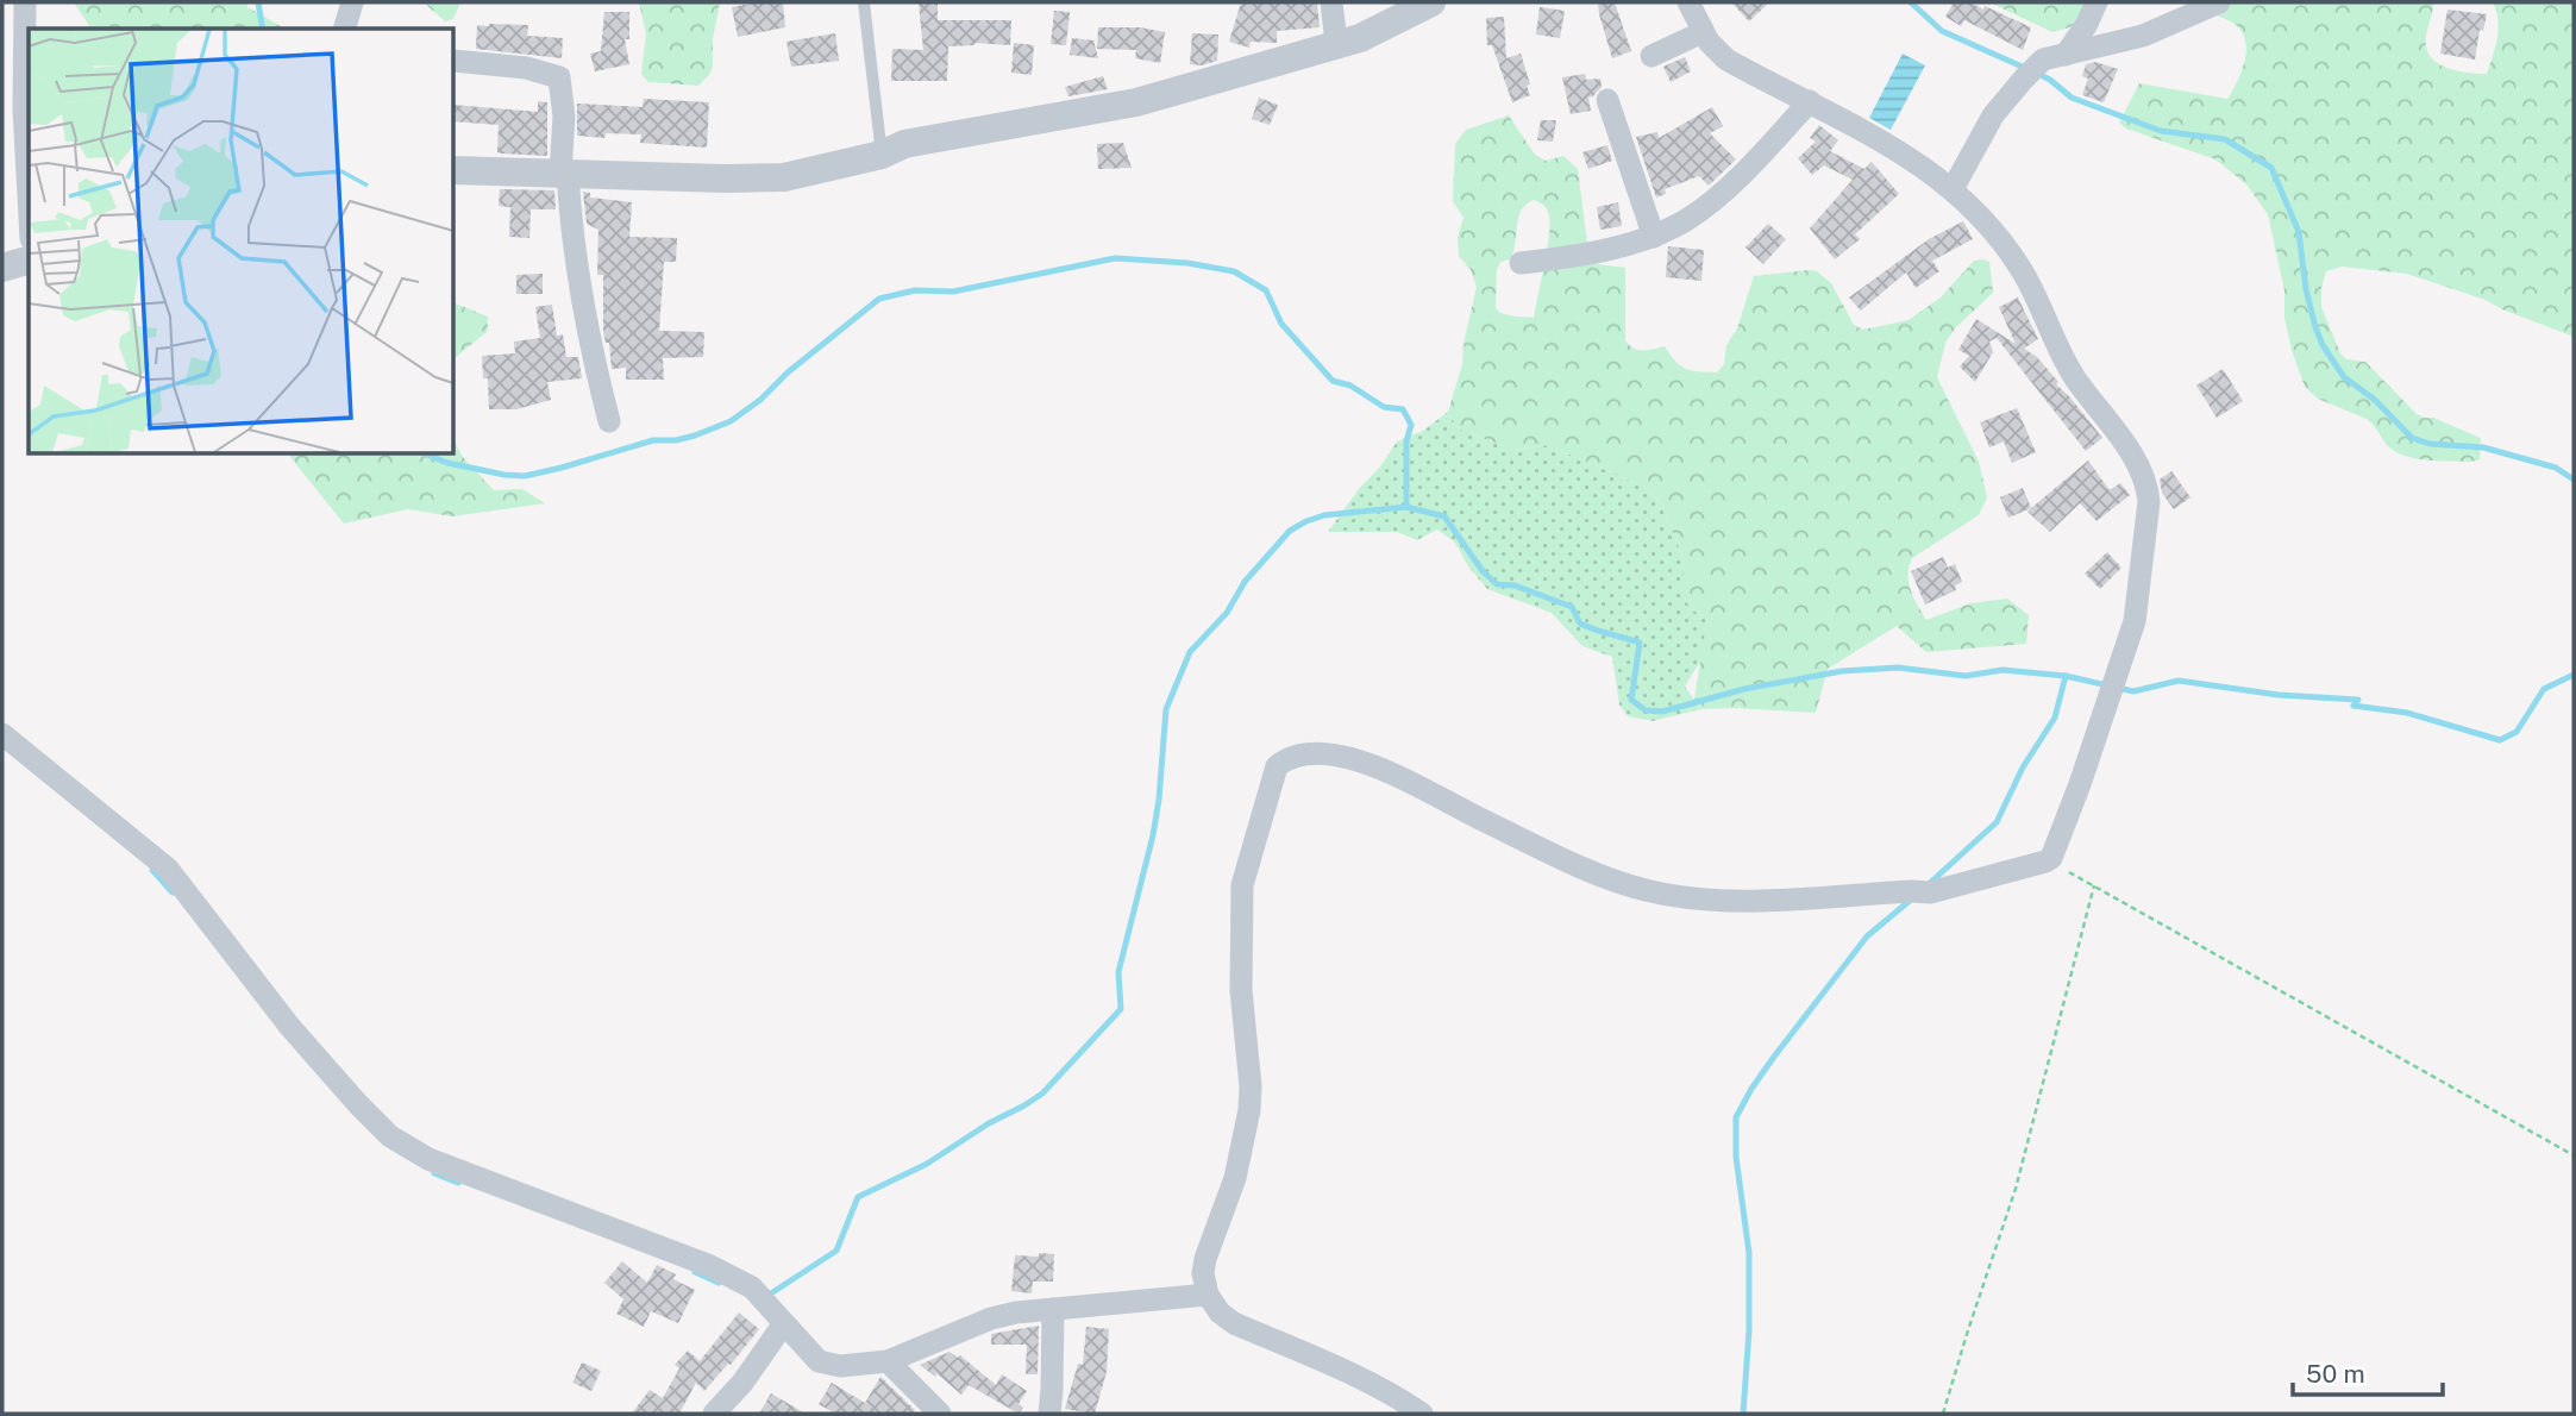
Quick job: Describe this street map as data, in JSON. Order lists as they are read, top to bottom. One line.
{"scale_bar":"50 m"}
